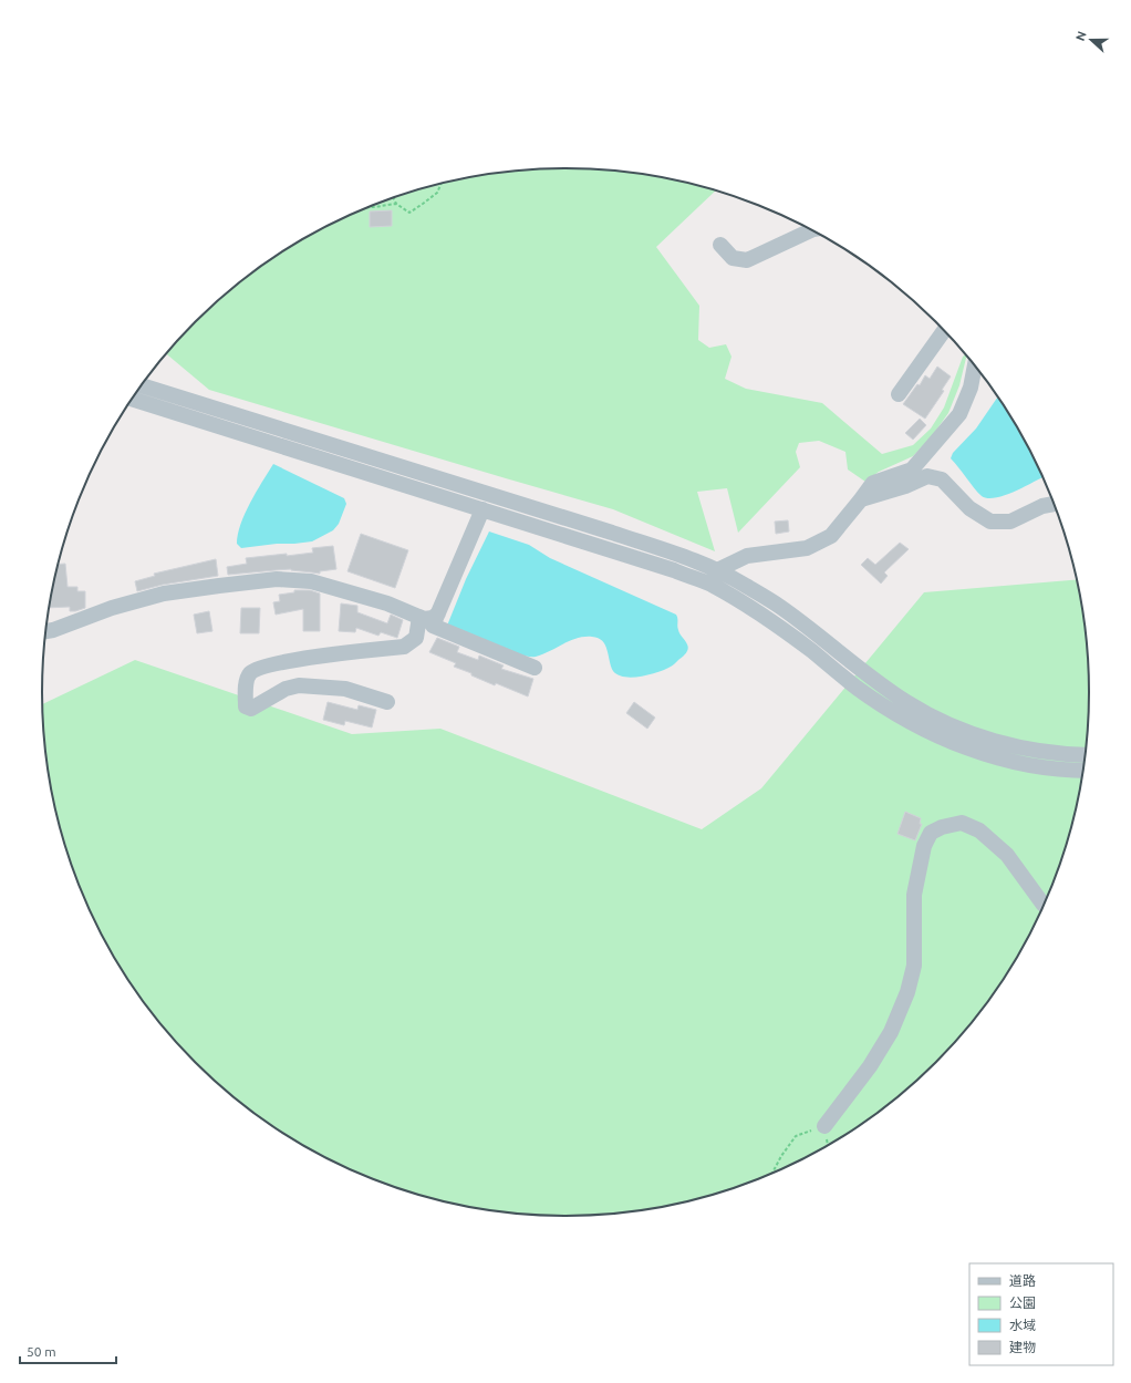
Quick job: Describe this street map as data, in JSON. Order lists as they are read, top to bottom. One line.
{"legend":["道路","公園","水域","建物"],"scale_bar":"50 m","north":"left"}
